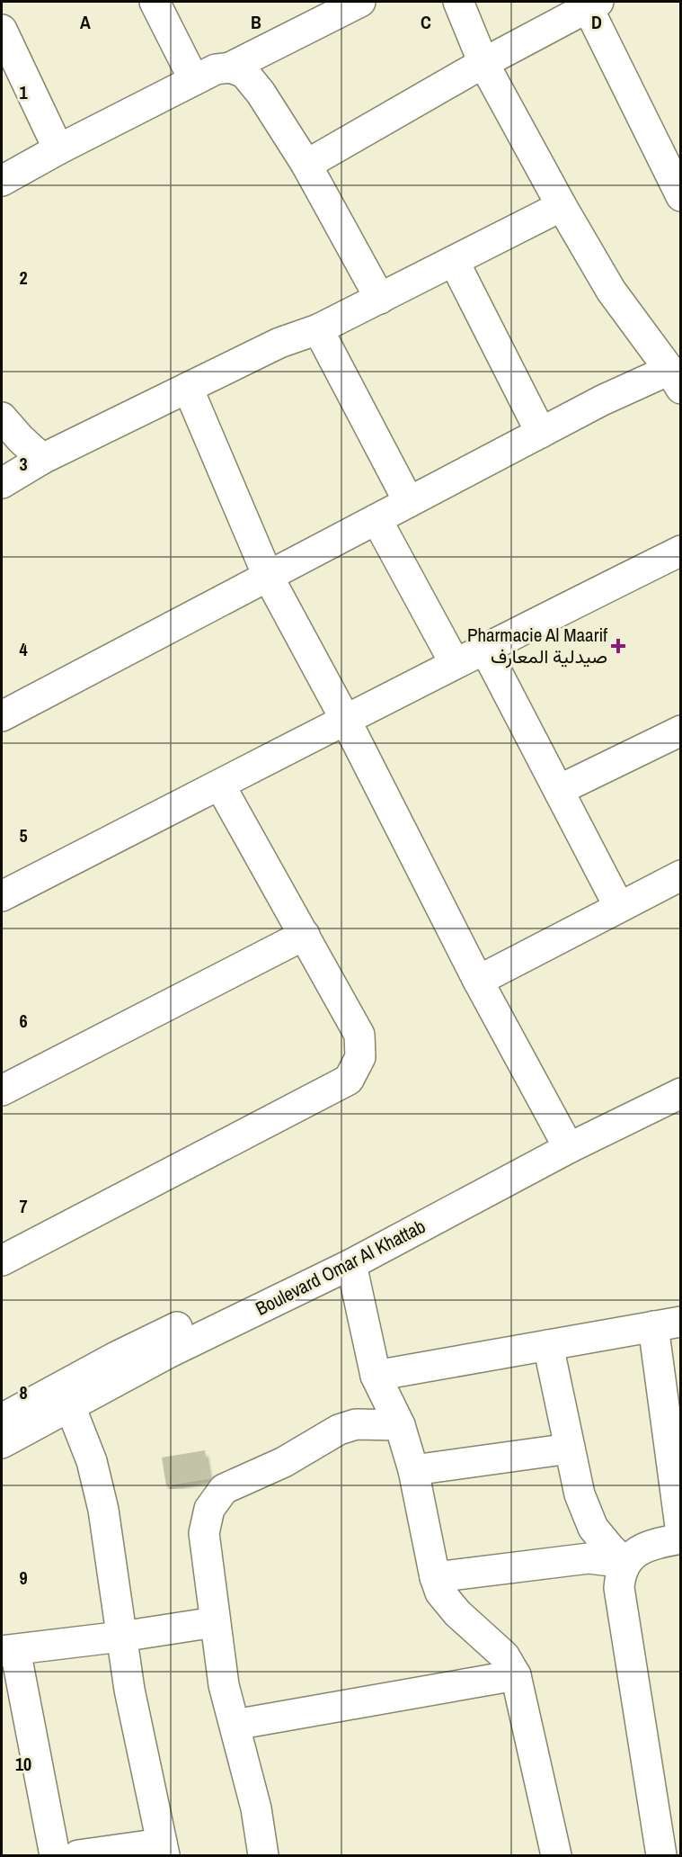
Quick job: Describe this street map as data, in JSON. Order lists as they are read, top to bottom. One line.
{"streets":{"street":["Boulevard Omar Al Khattab"]},"places":{"health":["Pharmacie Al Maarif صيدلية المعارف"]},"grid":{"columns":["A","B","C","D"],"rows":["1","2","3","4","5","6","7","8","9","10"]}}
